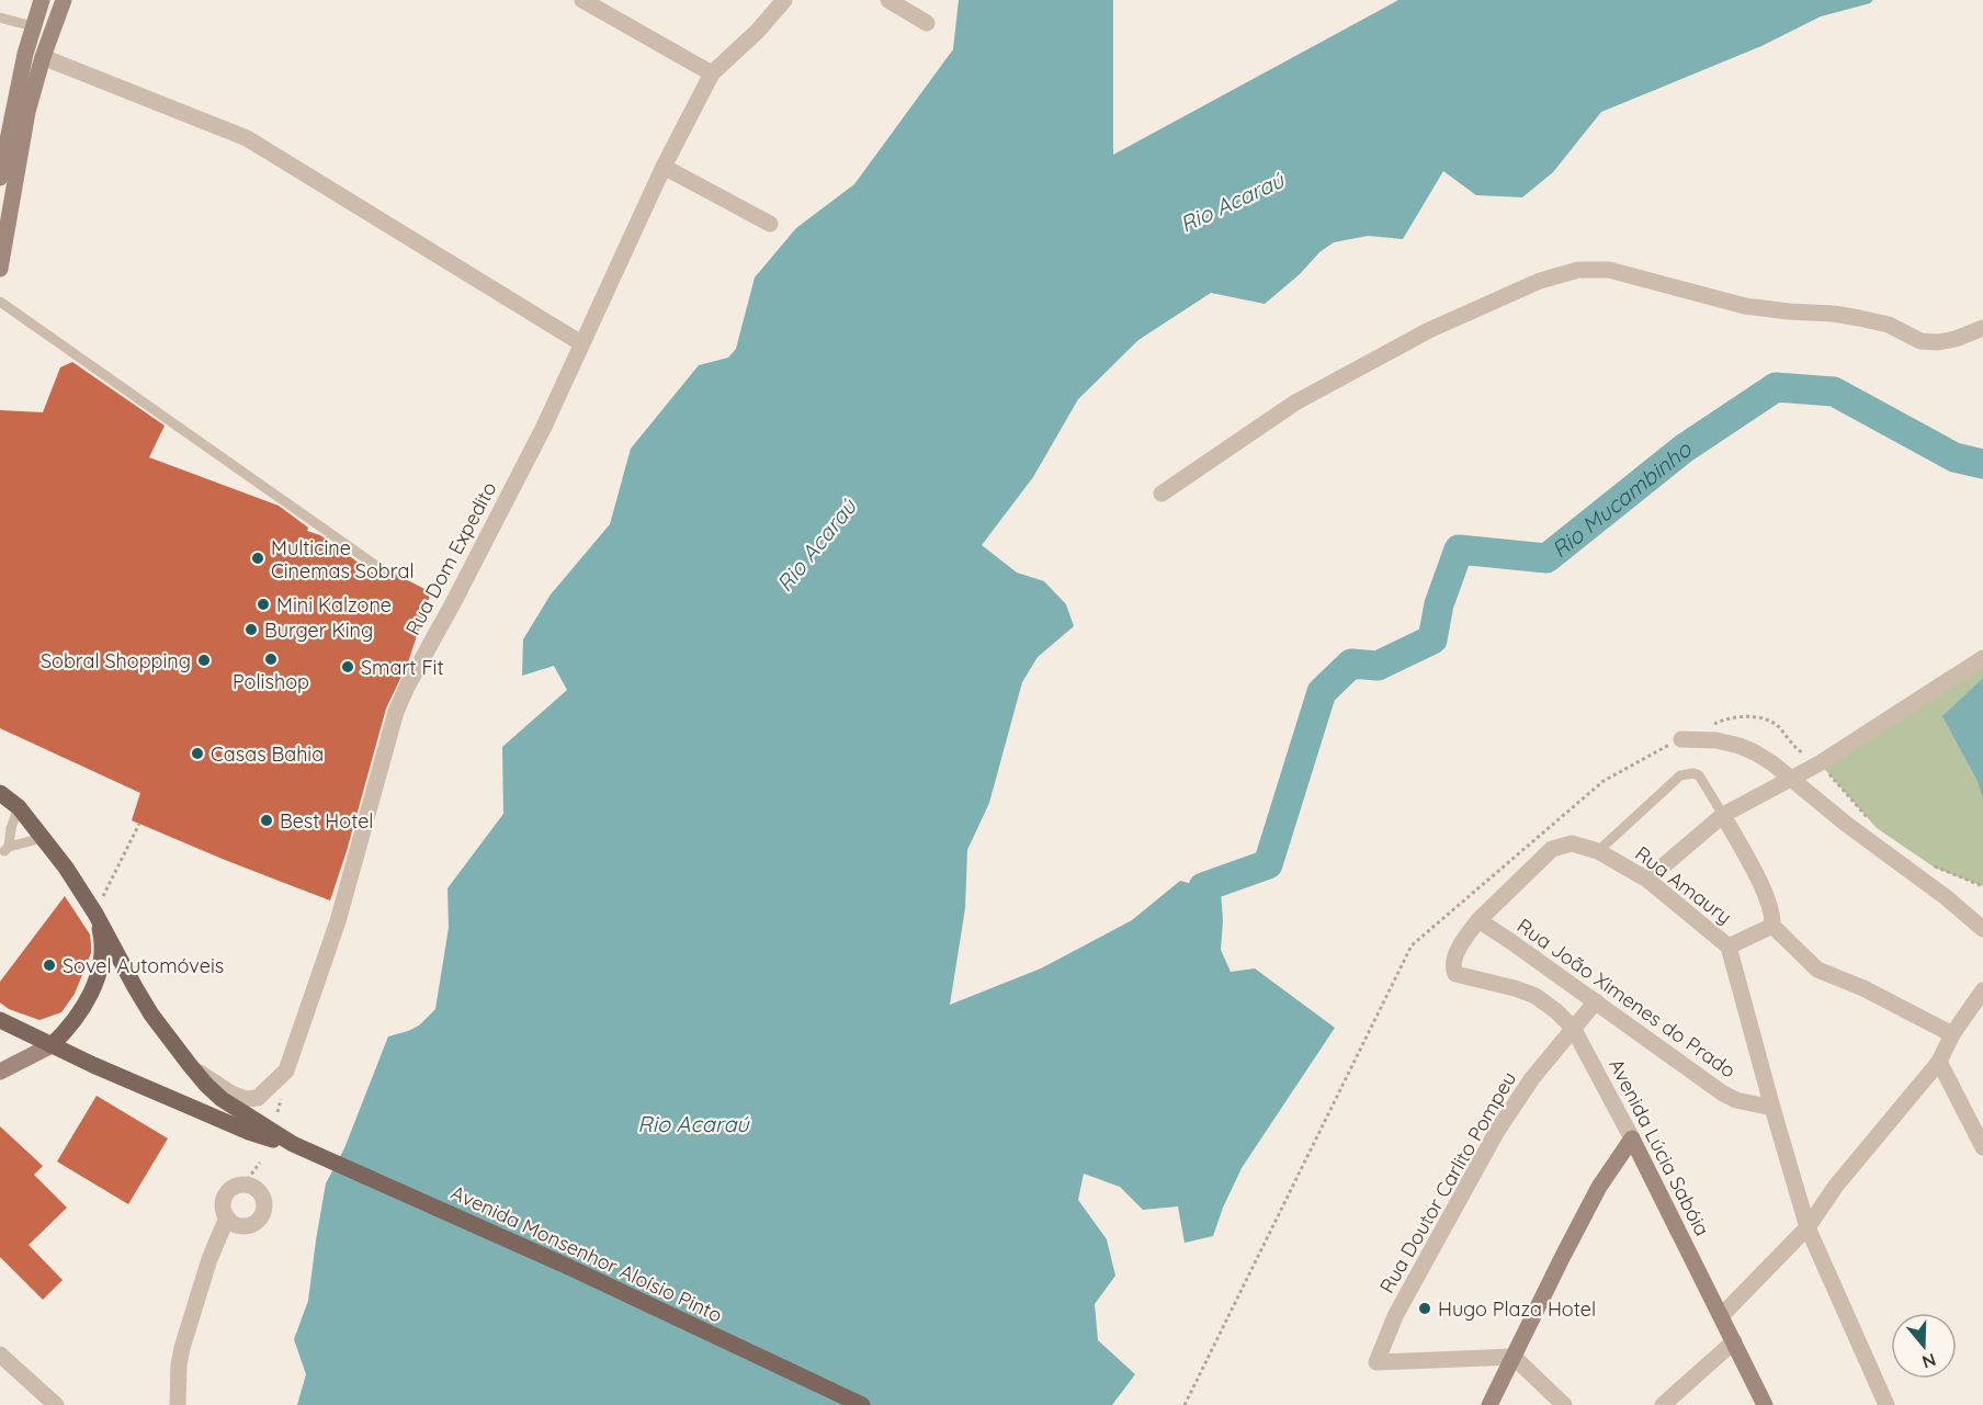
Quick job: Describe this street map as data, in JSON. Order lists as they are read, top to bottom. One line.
{"streets":{"main road":["Avenida Monsenhor Aloísio Pinto"],"street":["Rua Dom Expedito","Rua Amaury","Rua João Ximenes do Prado","Avenida Lúcia Sabóia","Rua Doutor Carlito Pompeu"]},"crossings":[["Rua Dom Expedito","Avenida Monsenhor Aloísio Pinto"],["Rua Amaury","Rua João Ximenes do Prado"],["Rua Amaury","Avenida Lúcia Sabóia"],["Rua João Ximenes do Prado","Avenida Lúcia Sabóia"],["Rua João Ximenes do Prado","Rua Doutor Carlito Pompeu"],["Avenida Lúcia Sabóia","Rua Doutor Carlito Pompeu"]],"water":["Rio Acaraú","Rio Mucambinho"],"places":["Multicine Cinemas Sobral","Mini Kalzone","Burger King","Polishop","Sobral Shopping","Smart Fit","Casas Bahia","Best Hotel","Sovel Automóveis","Hugo Plaza Hotel"],"north":"bottom"}
